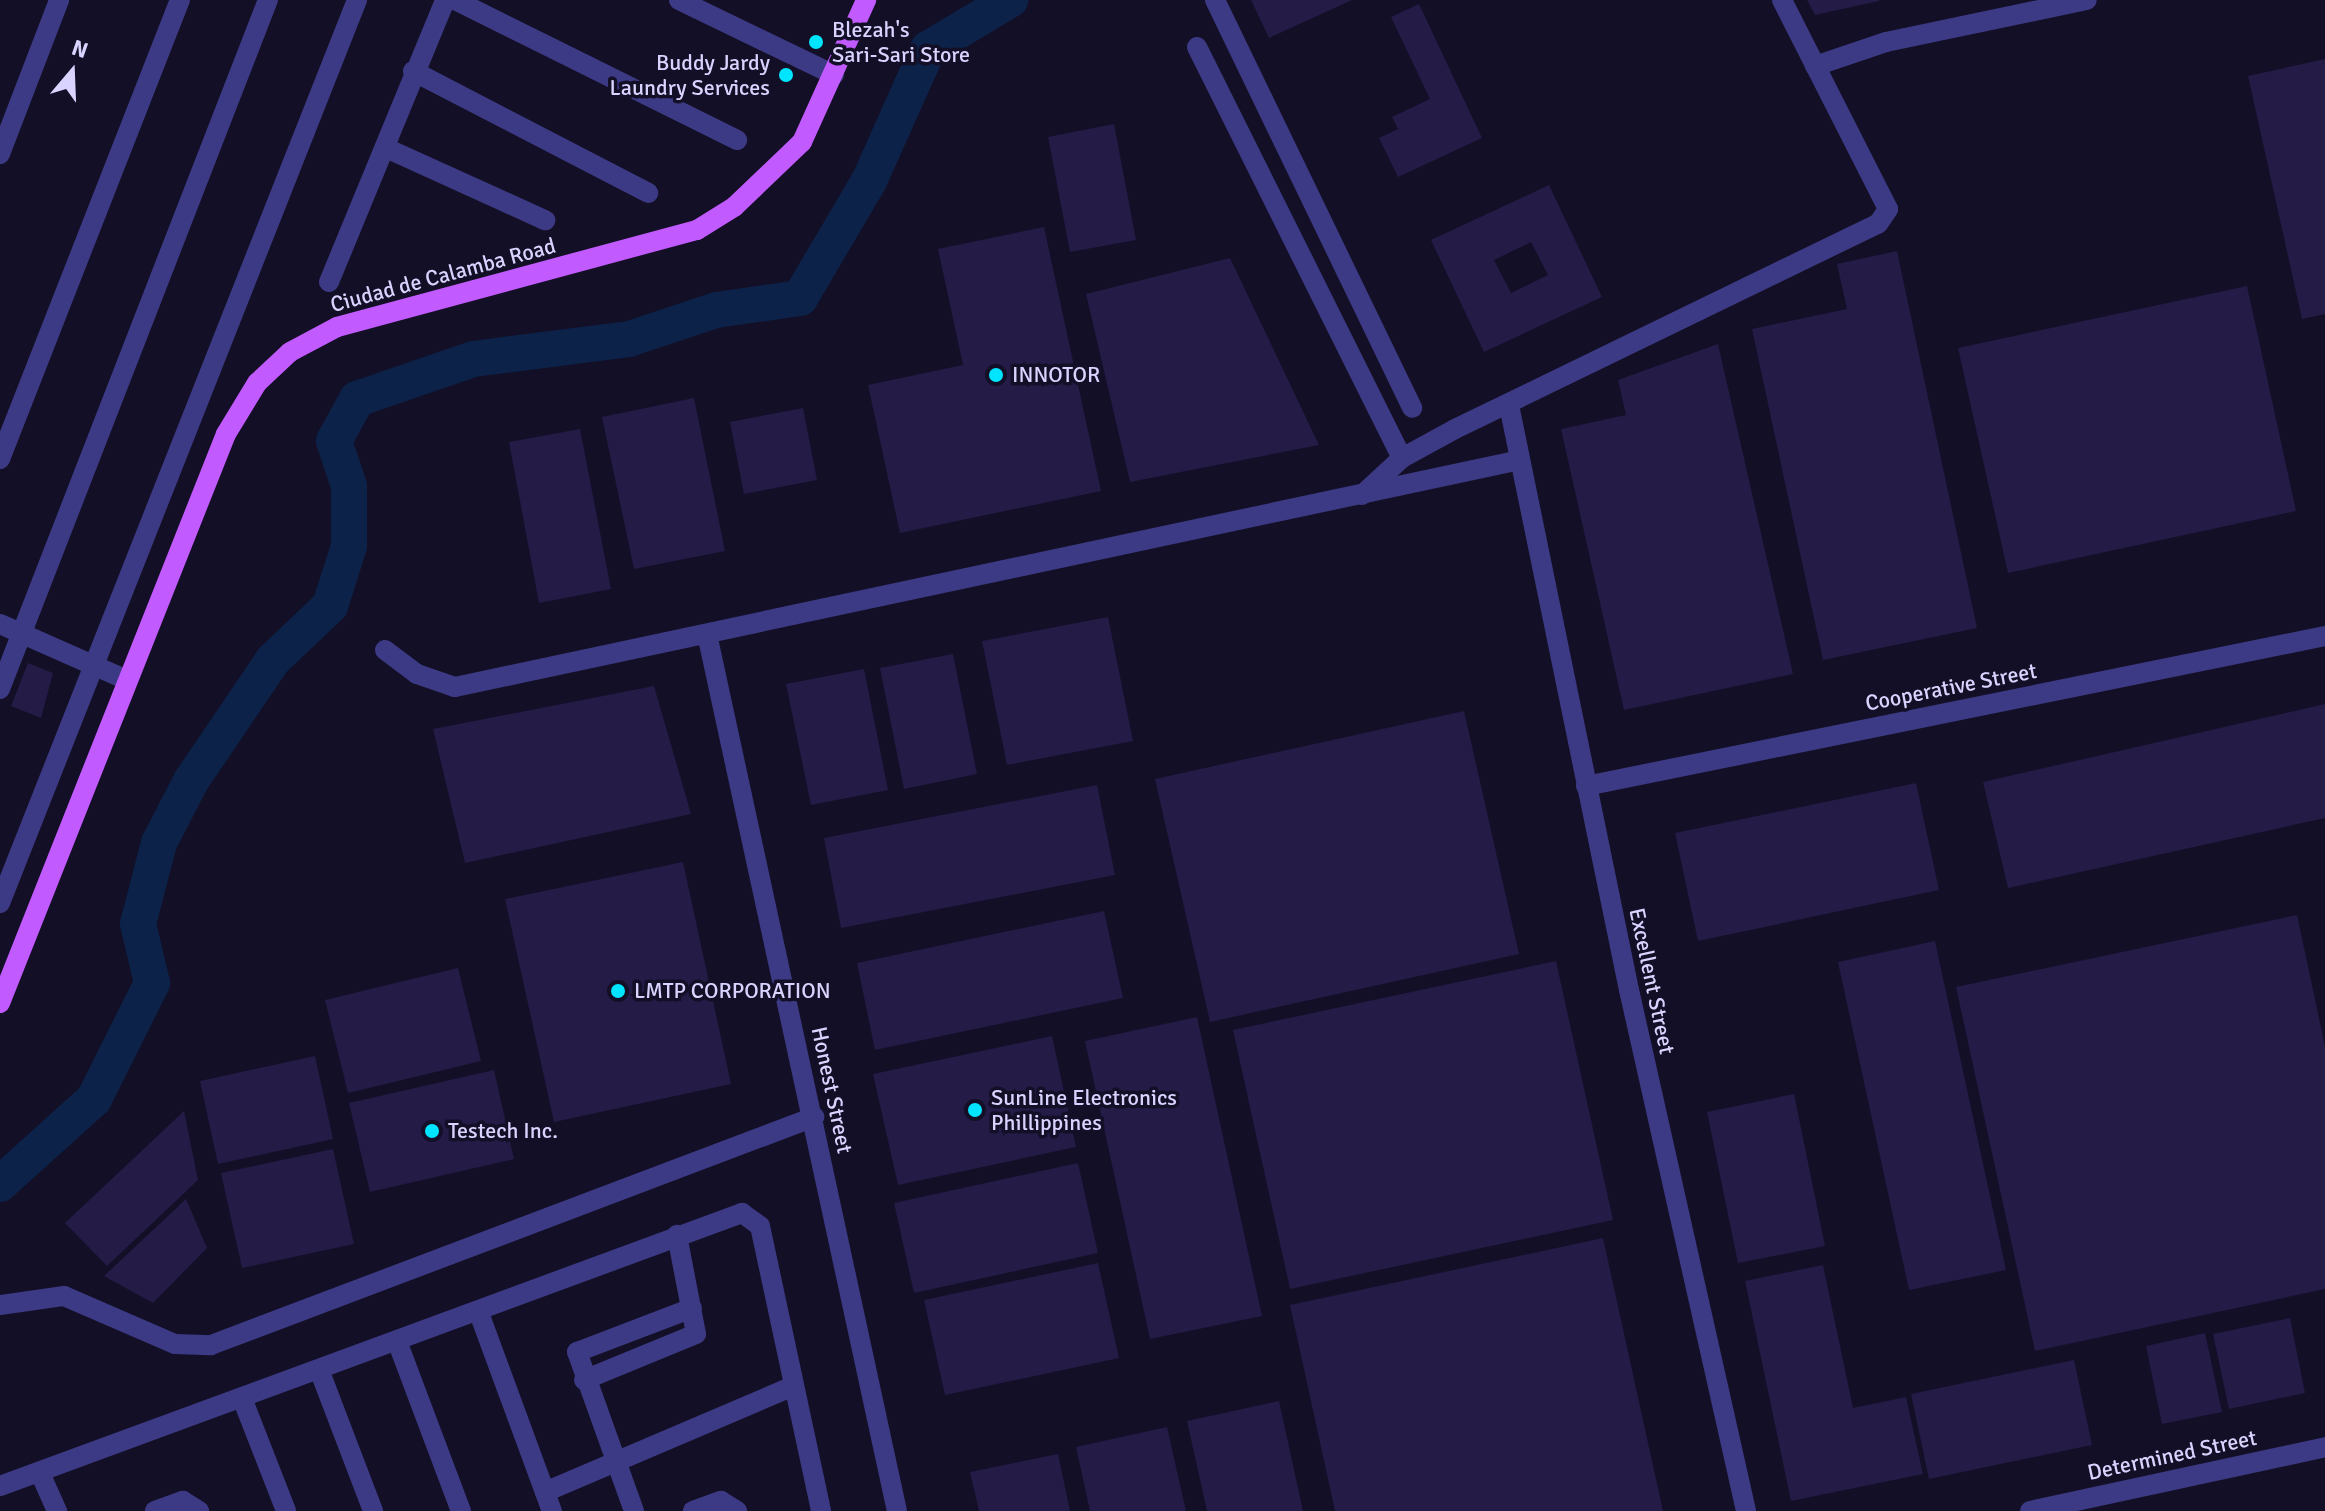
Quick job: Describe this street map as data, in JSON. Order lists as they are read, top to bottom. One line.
{"streets":{"main road":["Ciudad de Calamba Road"],"street":["Cooperative Street","Excellent Street","Honest Street","Determined Street"]},"crossings":[["Cooperative Street","Excellent Street"]],"places":["Blezah's Sari-Sari Store","Buddy Jardy Laundry Services","INNOTOR","LMTP CORPORATION","SunLine Electronics Phillippines","Testech Inc."],"north":"top"}
